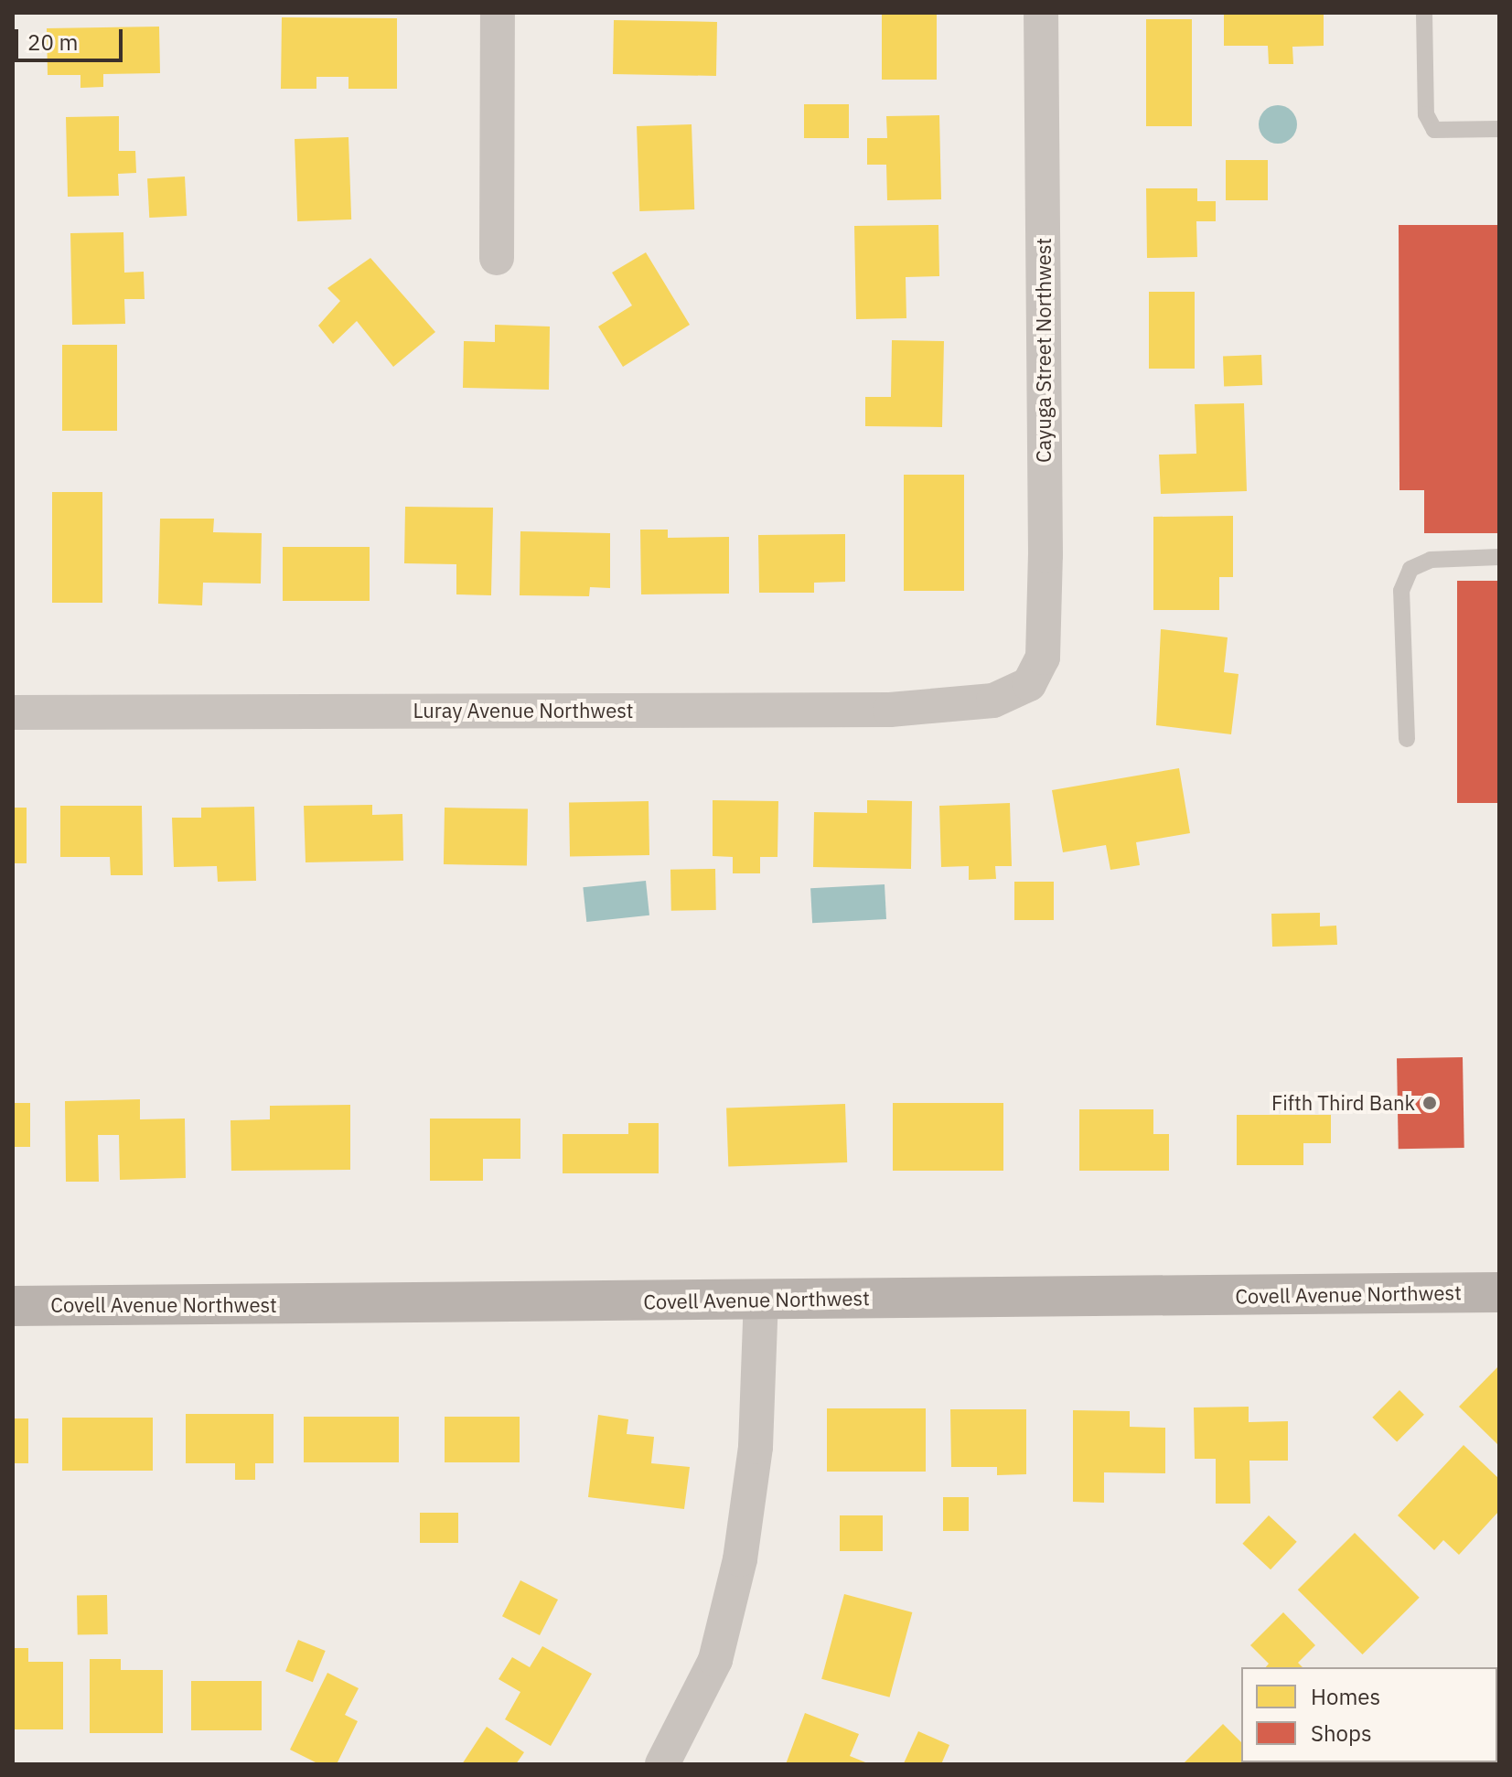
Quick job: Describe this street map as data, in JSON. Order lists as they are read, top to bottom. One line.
{"streets":{"street":["Cayuga Street Northwest","Luray Avenue Northwest","Covell Avenue Northwest"]},"crossings":[["Cayuga Street Northwest","Luray Avenue Northwest"]],"places":["Fifth Third Bank"],"legend":["Homes","Shops"],"scale_bar":"20 m"}
